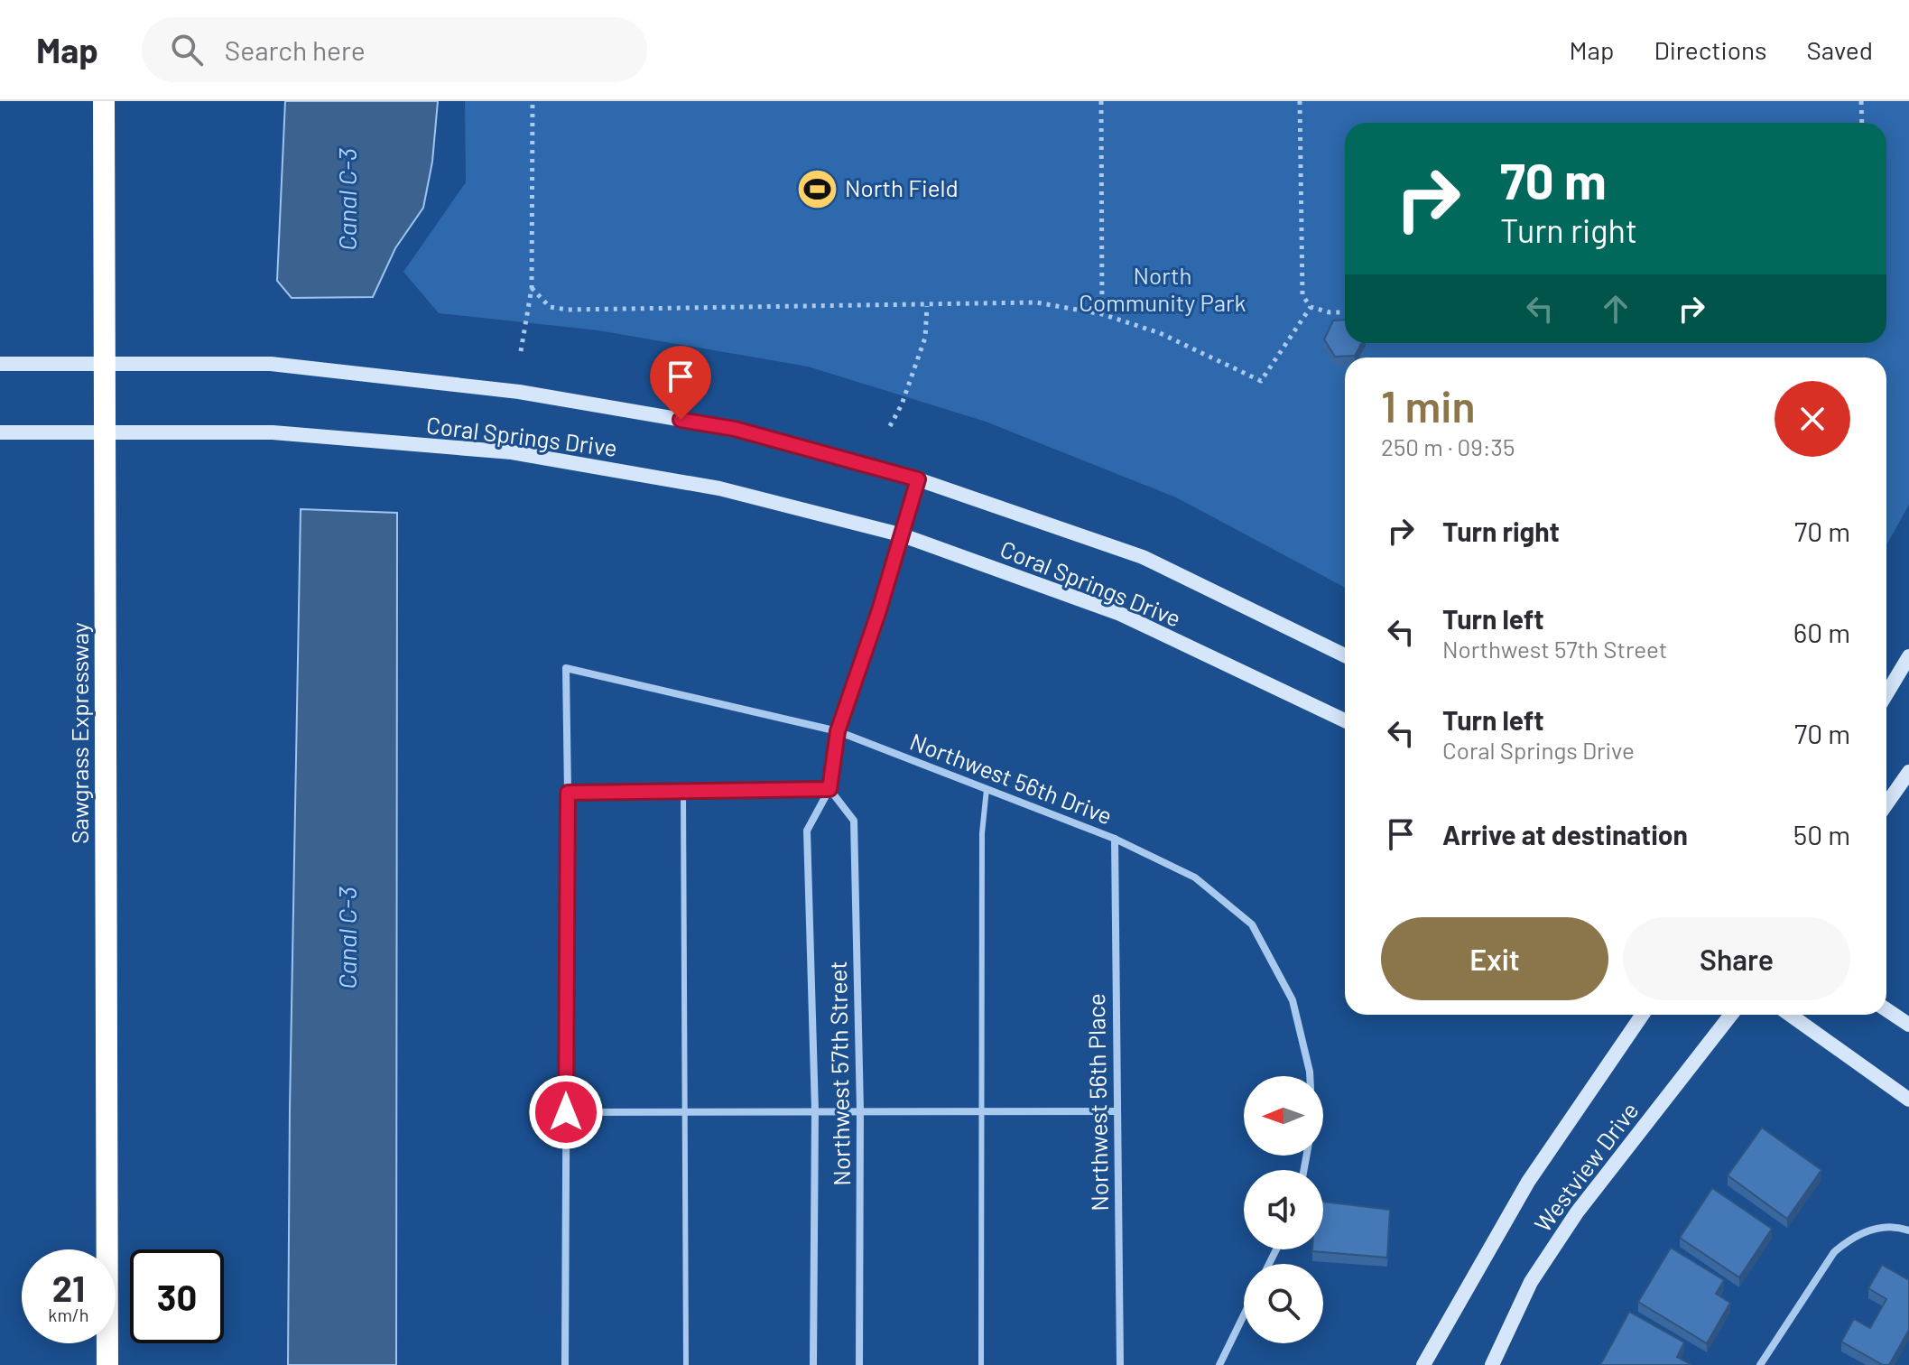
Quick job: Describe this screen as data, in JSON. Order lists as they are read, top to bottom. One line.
{"streets":{"highway":["Sawgrass Expressway"],"main road":["Coral Springs Drive","Westview Drive"],"street":["Northwest 56th Drive","Northwest 57th Street","Northwest 56th Place"]},"crossings":[["Coral Springs Drive","Northwest 57th Street"],["Northwest 56th Drive","Northwest 57th Street"],["Northwest 56th Drive","Northwest 56th Place"]],"water":["Canal C-3"],"parks":["North Community Park"],"places":{"sports":["North Field"]},"north":"left","page":{"header":"Map","search":"Search here","nav":["Map","Directions","Saved"],"turn":["70 m","Turn right"],"heading":["1 min","250 m · 09:35"],"list":[{"name":"Turn right","value":"70 m"},{"name":"Turn left","note":"Northwest 57th Street","value":"60 m"},{"name":"Turn left","note":"Coral Springs Drive","value":"70 m"},{"name":"Arrive at destination","value":"50 m"}],"buttons":["Exit","Share"],"speed":"21 km/h","limit":"30"}}
